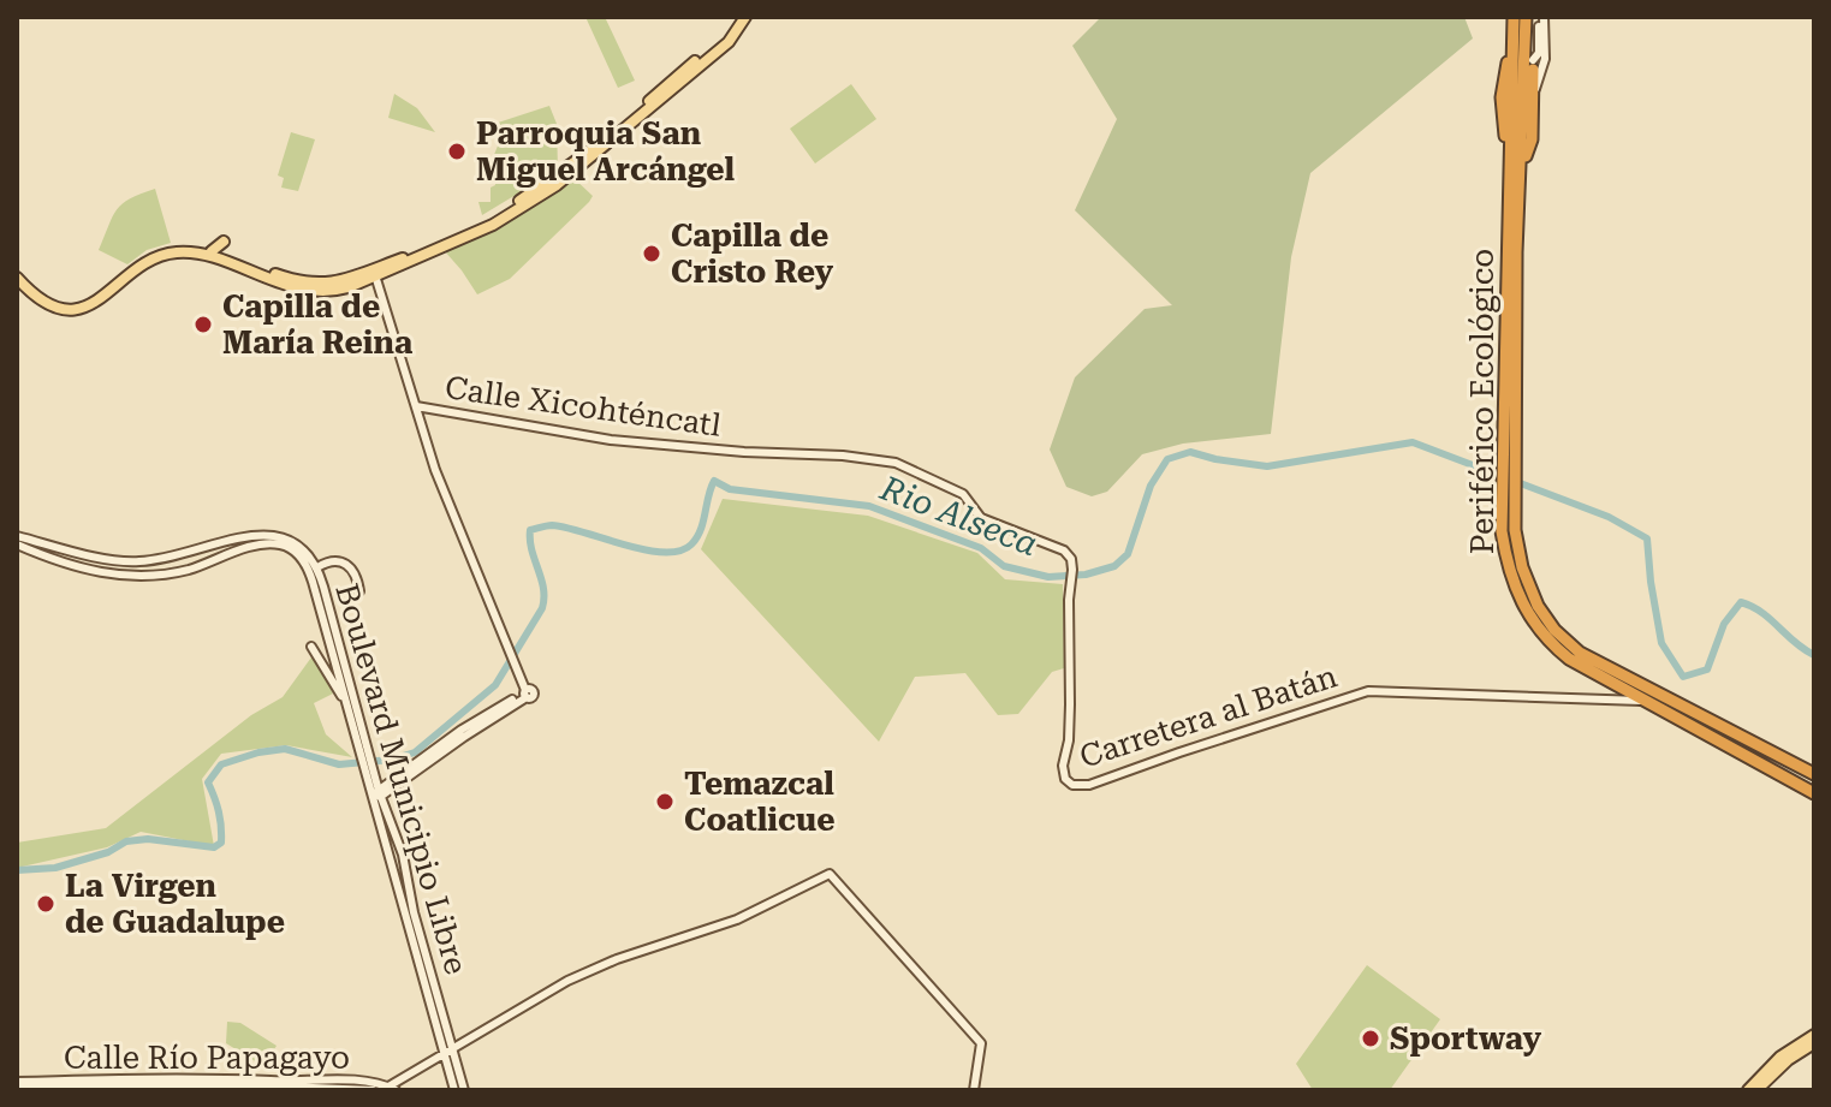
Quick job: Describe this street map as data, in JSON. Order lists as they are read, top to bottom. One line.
{"streets":{"highway":["Periférico Ecológico"],"street":["Calle Xicohténcatl","Carretera al Batán","Boulevard Municipio Libre","Calle Río Papagayo"]},"crossings":[["Periférico Ecológico","Carretera al Batán"],["Calle Xicohténcatl","Carretera al Batán"]],"water":["Rio Alseca"],"places":["Parroquia San Miguel Arcángel","Capilla de Cristo Rey","Capilla de María Reina","Temazcal Coatlicue","La Virgen de Guadalupe","Sportway"]}
